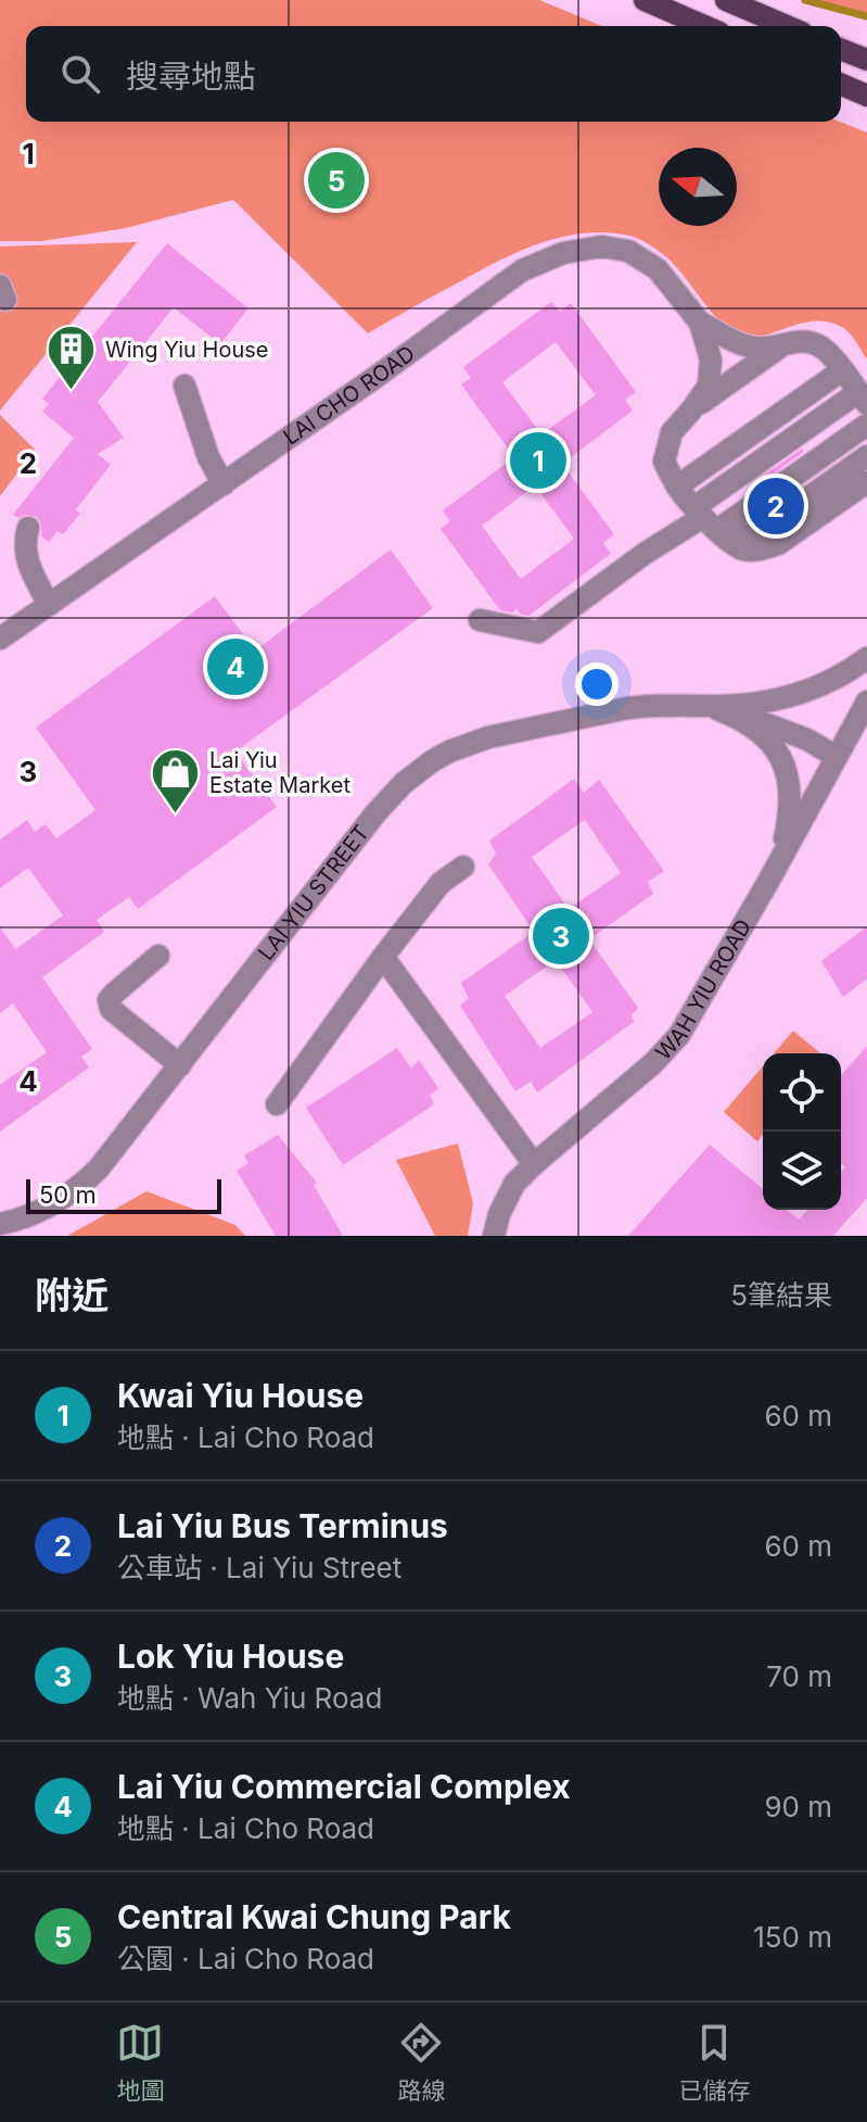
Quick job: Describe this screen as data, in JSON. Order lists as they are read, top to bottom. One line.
{"streets":{"street":["LAI CHO ROAD","LAI YIU STREET","WAH YIU ROAD"]},"crossings":[["LAI YIU STREET","WAH YIU ROAD"]],"places":{"building":["Wing Yiu House"],"shop":["Lai Yiu Estate Market"]},"scale_bar":"50 m","north":"left","page":{"search":"搜尋地點","pins":["5","1","2","4","3"],"scale":"50 m","heading":["附近","5筆結果"],"list":[{"mark":"1","name":"Kwai Yiu House","note":"地點 · Lai Cho Road","value":"60 m"},{"mark":"2","name":"Lai Yiu Bus Terminus","note":"公車站 · Lai Yiu Street","value":"60 m"},{"mark":"3","name":"Lok Yiu House","note":"地點 · Wah Yiu Road","value":"70 m"},{"mark":"4","name":"Lai Yiu Commercial Complex","note":"地點 · Lai Cho Road","value":"90 m"},{"mark":"5","name":"Central Kwai Chung Park","note":"公園 · Lai Cho Road","value":"150 m"}],"nav":["地圖","路線","已儲存"]},"grid":{"rows":["1","2","3","4"]}}
